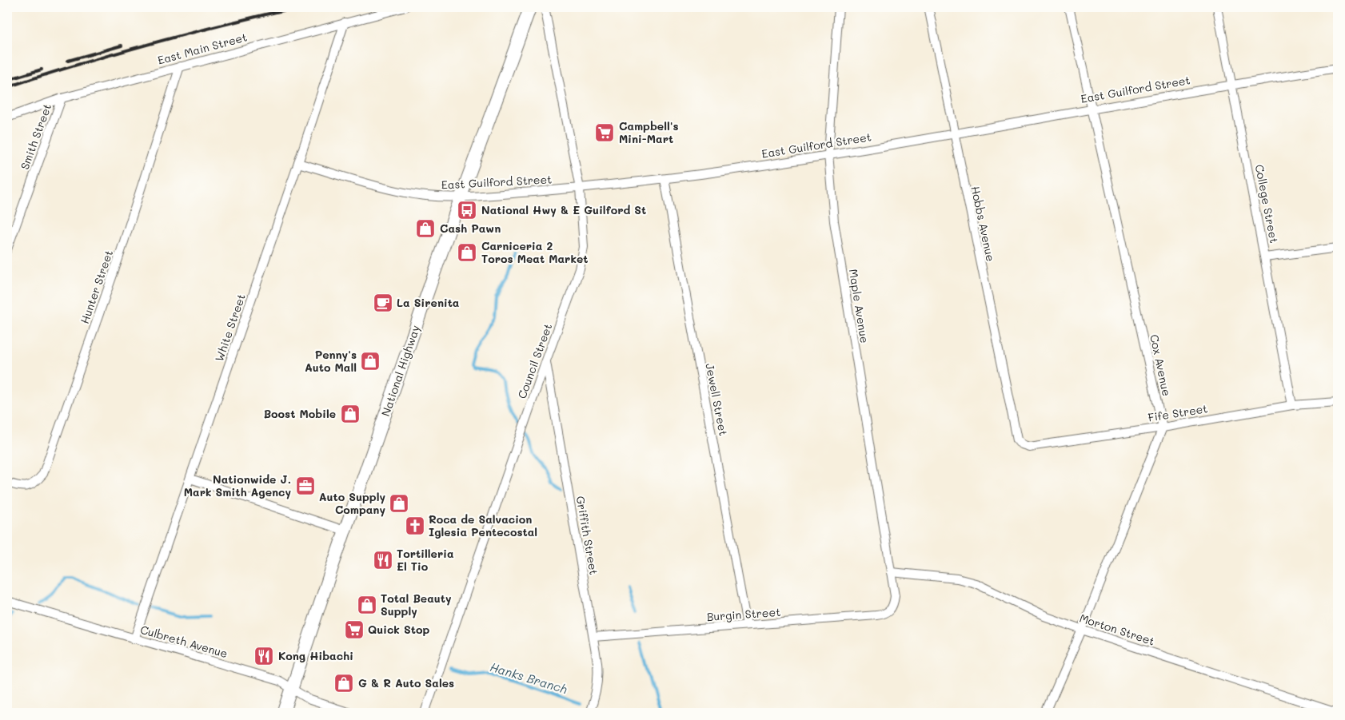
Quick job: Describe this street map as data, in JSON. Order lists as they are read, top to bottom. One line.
{"streets":{"main road":["National Highway"],"street":["East Main Street","East Guilford Street","Smith Street","College Street","Hobbs Avenue","Hunter Street","Maple Avenue","White Street","Council Street","Cox Avenue","Jewell Street","Fife Street","Griffith Street","Burgin Street","Morton Street","Culbreth Avenue"]},"crossings":[["East Main Street","Smith Street"],["East Main Street","Hunter Street"],["East Main Street","White Street"],["East Guilford Street","College Street"],["East Guilford Street","Hobbs Avenue"],["East Guilford Street","Maple Avenue"],["East Guilford Street","White Street"],["East Guilford Street","Council Street"],["East Guilford Street","Cox Avenue"],["East Guilford Street","National Highway"],["East Guilford Street","Jewell Street"],["College Street","Fife Street"],["Hobbs Avenue","Fife Street"],["Maple Avenue","Burgin Street"],["Maple Avenue","Morton Street"],["White Street","Culbreth Avenue"],["Council Street","Griffith Street"],["Cox Avenue","Fife Street"],["National Highway","Culbreth Avenue"],["Jewell Street","Burgin Street"],["Griffith Street","Burgin Street"]],"water":["Hanks Branch"],"places":{"supermarket":["Campbell's Mini-Mart","Quick Stop"],"bus stop":["National Hwy & E Guilford St"],"shop":["Cash Pawn","Carniceria 2 Toros Meat Market","Penny's Auto Mall","Boost Mobile","Auto Supply Company","Total Beauty Supply","G & R Auto Sales"],"cafe":["La Sirenita"],"office":["Nationwide J. Mark Smith Agency"],"church":["Roca de Salvacion Iglesia Pentecostal"],"restaurant":["Tortilleria El Tio","Kong Hibachi"]}}
